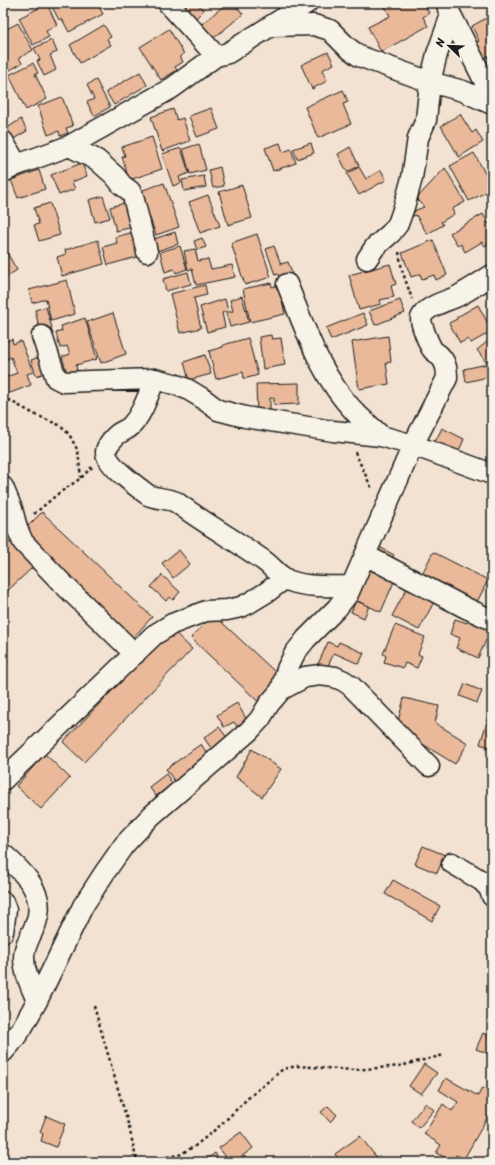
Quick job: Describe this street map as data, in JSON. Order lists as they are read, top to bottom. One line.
{"north":"top left"}
